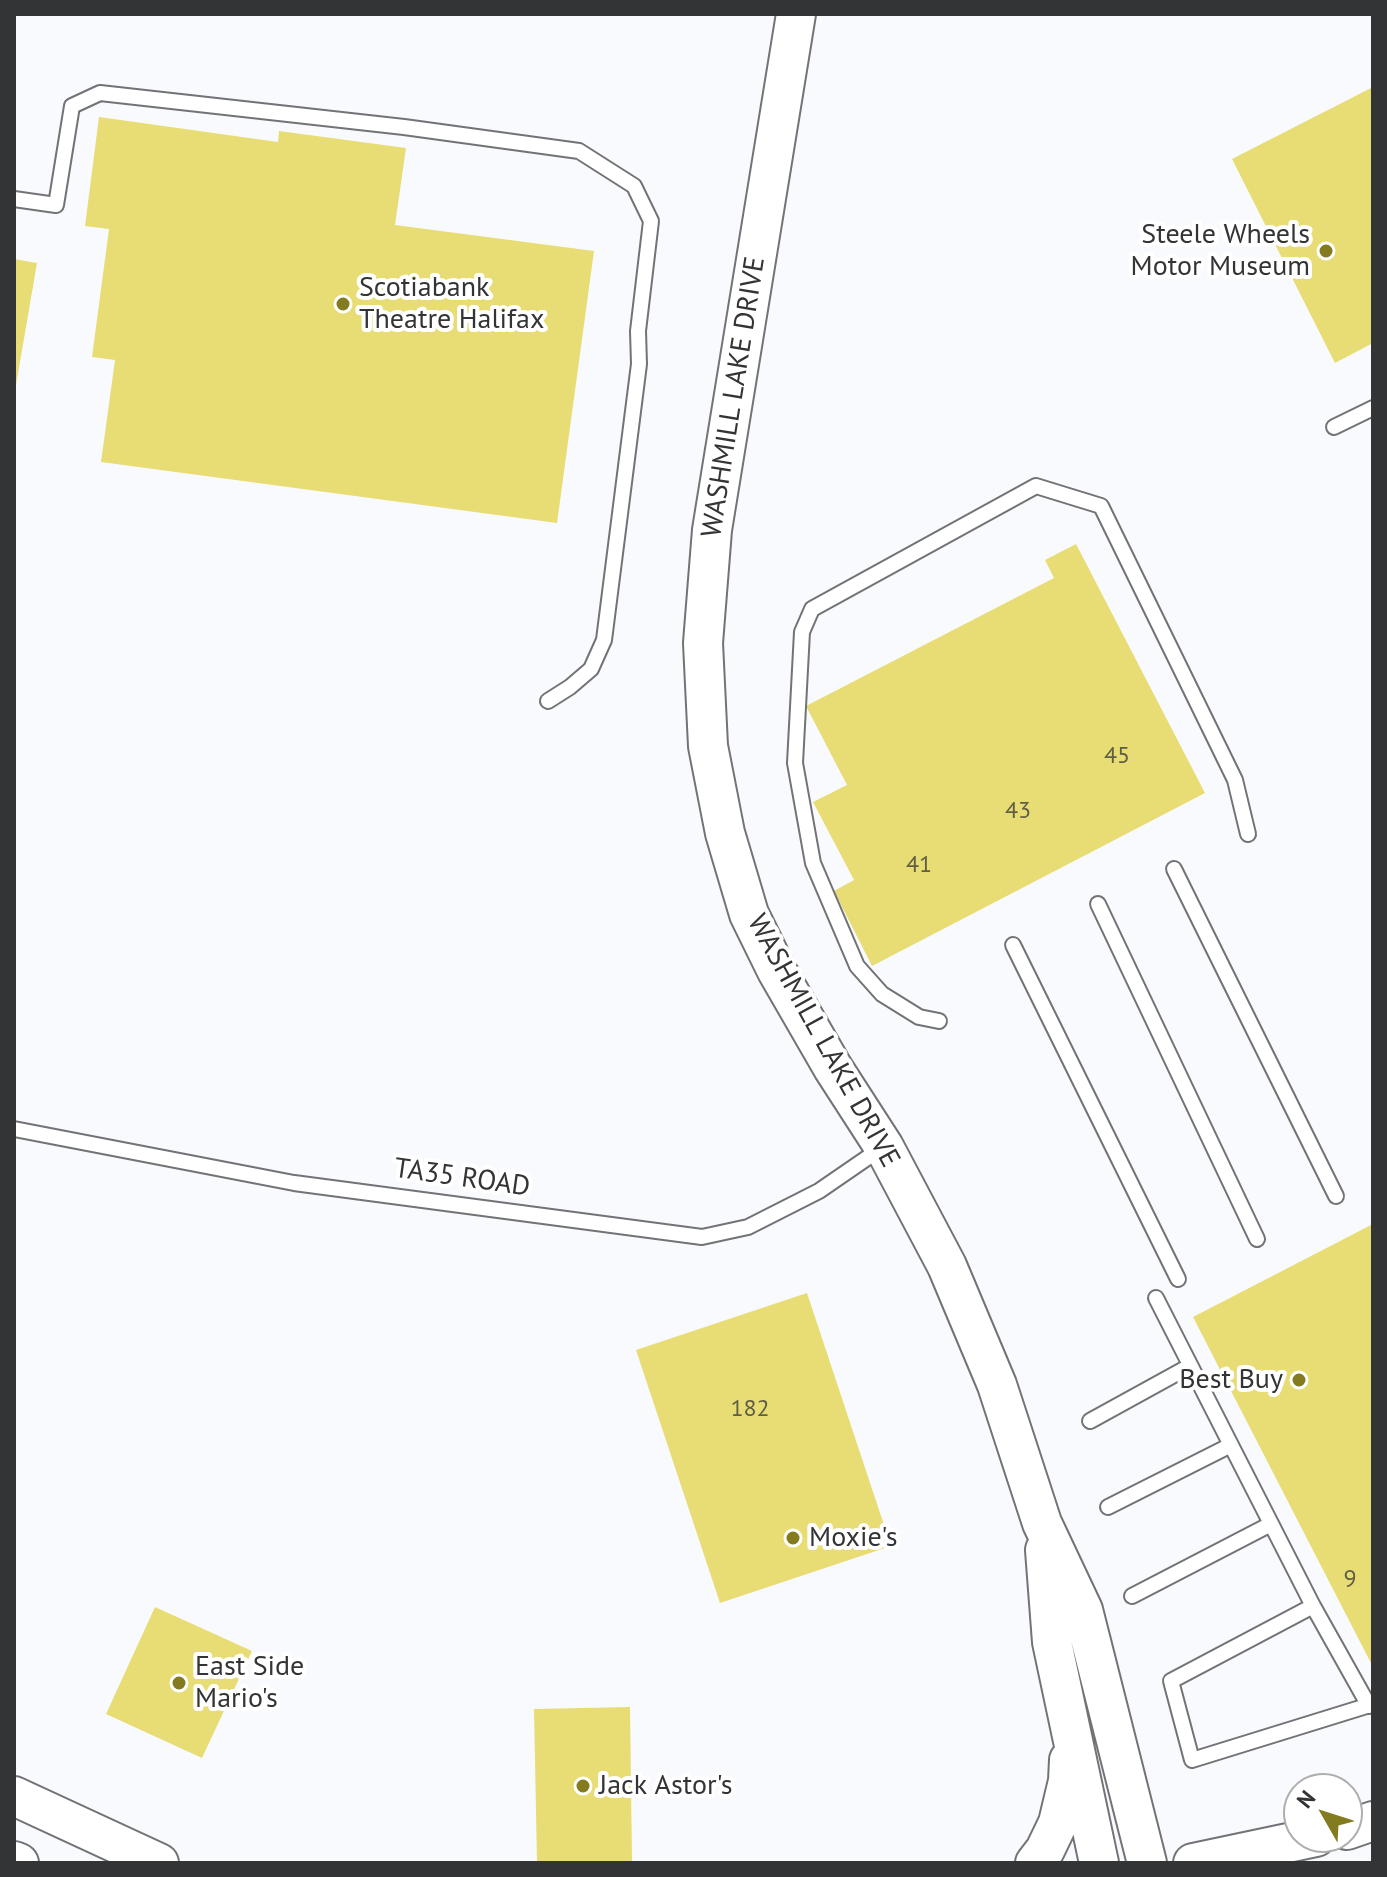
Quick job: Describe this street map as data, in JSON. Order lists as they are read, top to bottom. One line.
{"streets":{"street":["WASHMILL LAKE DRIVE"],"lane":["TA35 ROAD"]},"crossings":[["WASHMILL LAKE DRIVE","TA35 ROAD"]],"places":["Steele Wheels Motor Museum","Scotiabank Theatre Halifax","Best Buy","Moxie's","East Side Mario's","Jack Astor's"],"house_numbers":["45","43","41","182","9"],"north":"top left"}
